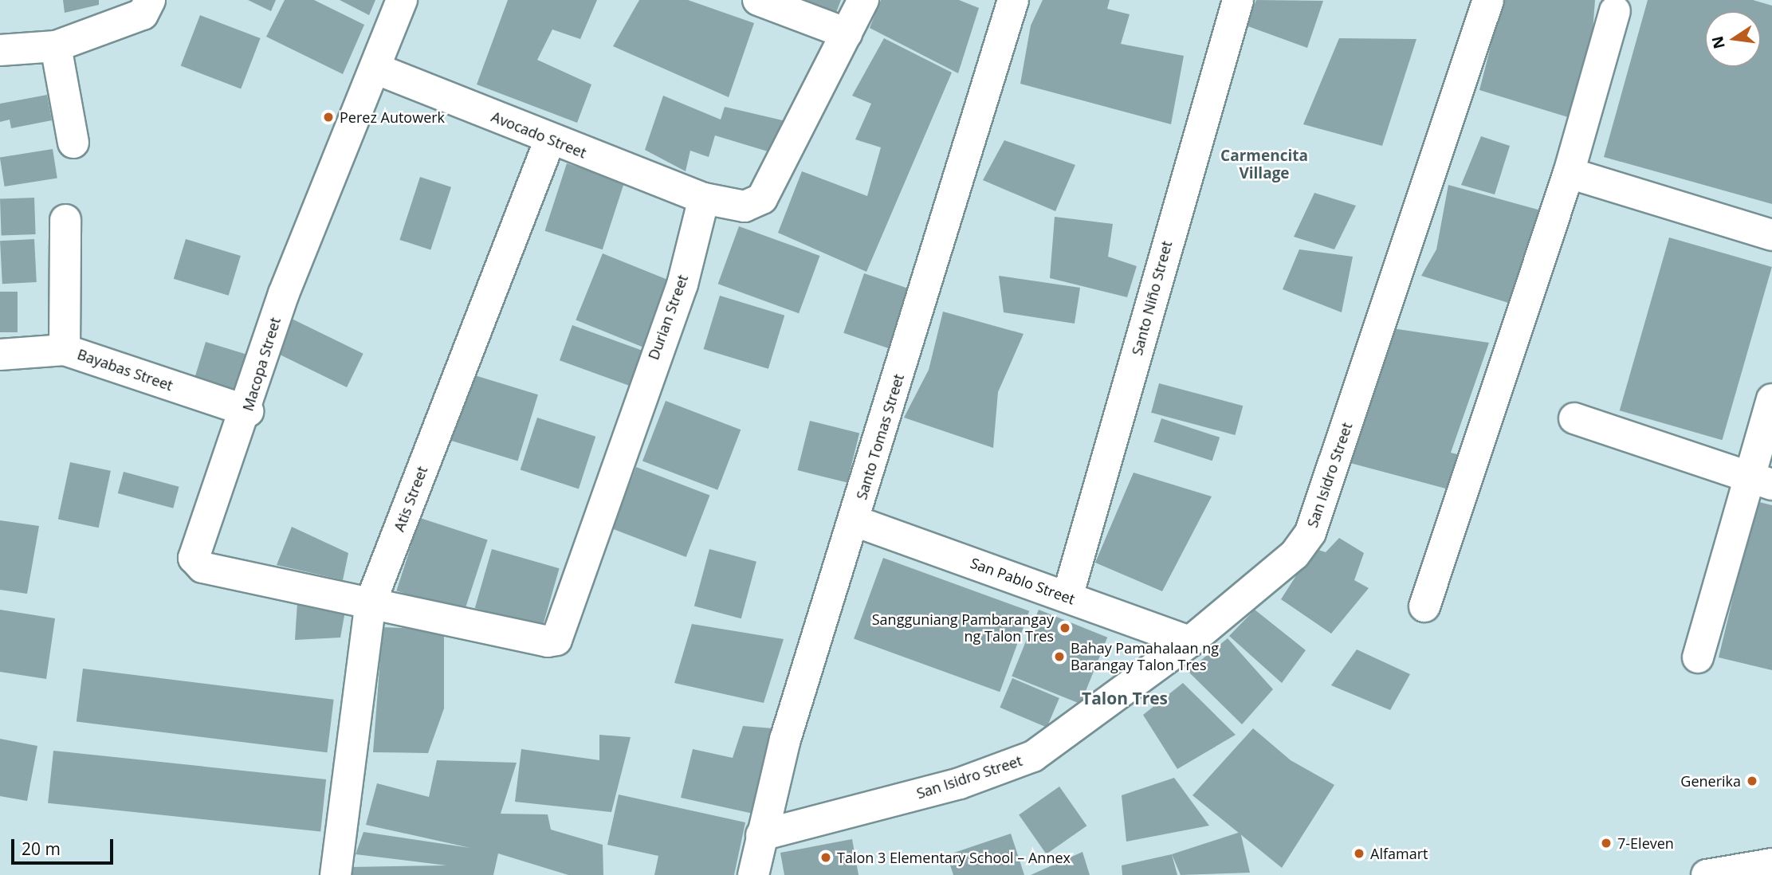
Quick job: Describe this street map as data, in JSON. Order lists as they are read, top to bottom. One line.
{"streets":{"street":["Avocado Street","Santo Niño Street","Durian Street","Macopa Street","Bayabas Street","Santo Tomas Street","San Isidro Street","Atis Street","San Pablo Street"]},"crossings":[["Avocado Street","Durian Street"],["Avocado Street","Macopa Street"],["Avocado Street","Atis Street"],["Santo Niño Street","San Pablo Street"],["Durian Street","Macopa Street"],["Durian Street","Atis Street"],["Macopa Street","Bayabas Street"],["Macopa Street","Atis Street"],["Santo Tomas Street","San Isidro Street"],["Santo Tomas Street","San Pablo Street"],["San Isidro Street","San Pablo Street"]],"districts":["Carmencita Village","Talon Tres"],"places":["Perez Autowerk","Sangguniang Pambarangay ng Talon Tres","Bahay Pamahalaan ng Barangay Talon Tres","Generika","7-Eleven","Alfamart","Talon 3 Elementary School – Annex"],"scale_bar":"20 m","north":"left"}
